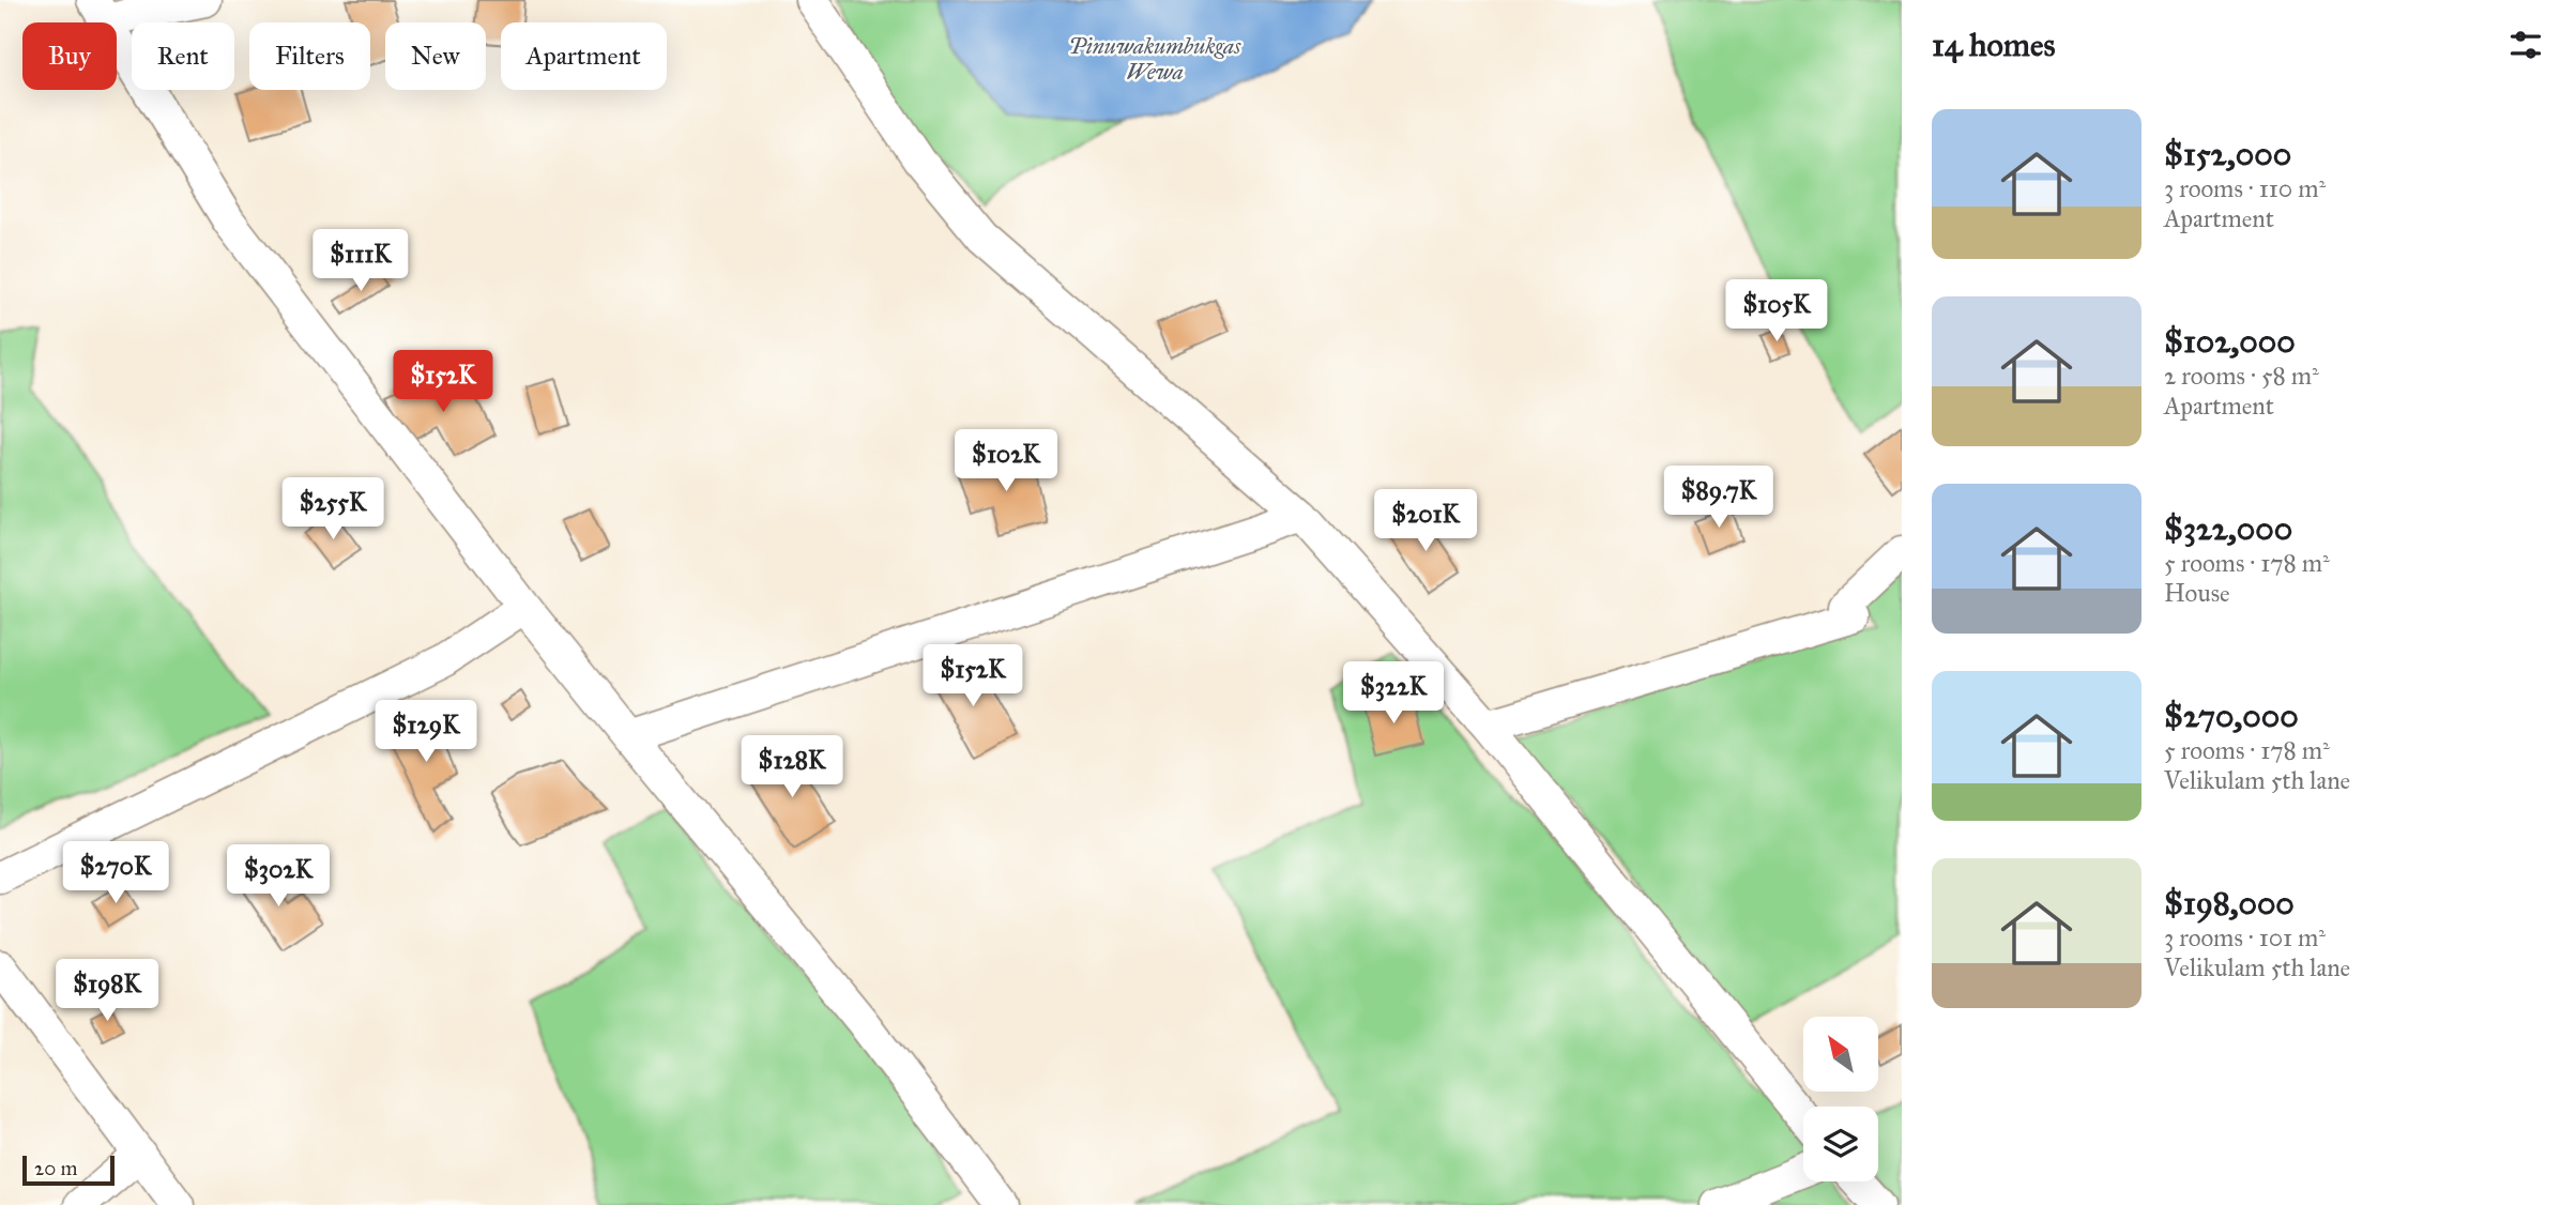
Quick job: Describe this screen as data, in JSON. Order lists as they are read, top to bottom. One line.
{"water":["Pinuwakumbukgas Wewa"],"scale_bar":"20 m","north":"top left","page":{"heading":"14 homes","chip":["Buy","Rent","Filters","New","Apartment"],"list":[{"name":"$152,000","note":"3 rooms · 110 m² · Apartment"},{"name":"$102,000","note":"2 rooms · 58 m² · Apartment"},{"name":"$322,000","note":"5 rooms · 178 m² · House"},{"name":"$270,000","note":"5 rooms · 178 m² · Velikulam 5th lane"},{"name":"$198,000","note":"3 rooms · 101 m² · Velikulam 5th lane"}],"price":["$111K","$105K","$152K","$102K","$89.7K","$255K","$201K","$152K","$322K","$129K","$128K","$270K","$302K","$198K"],"scale":"20 m"}}
